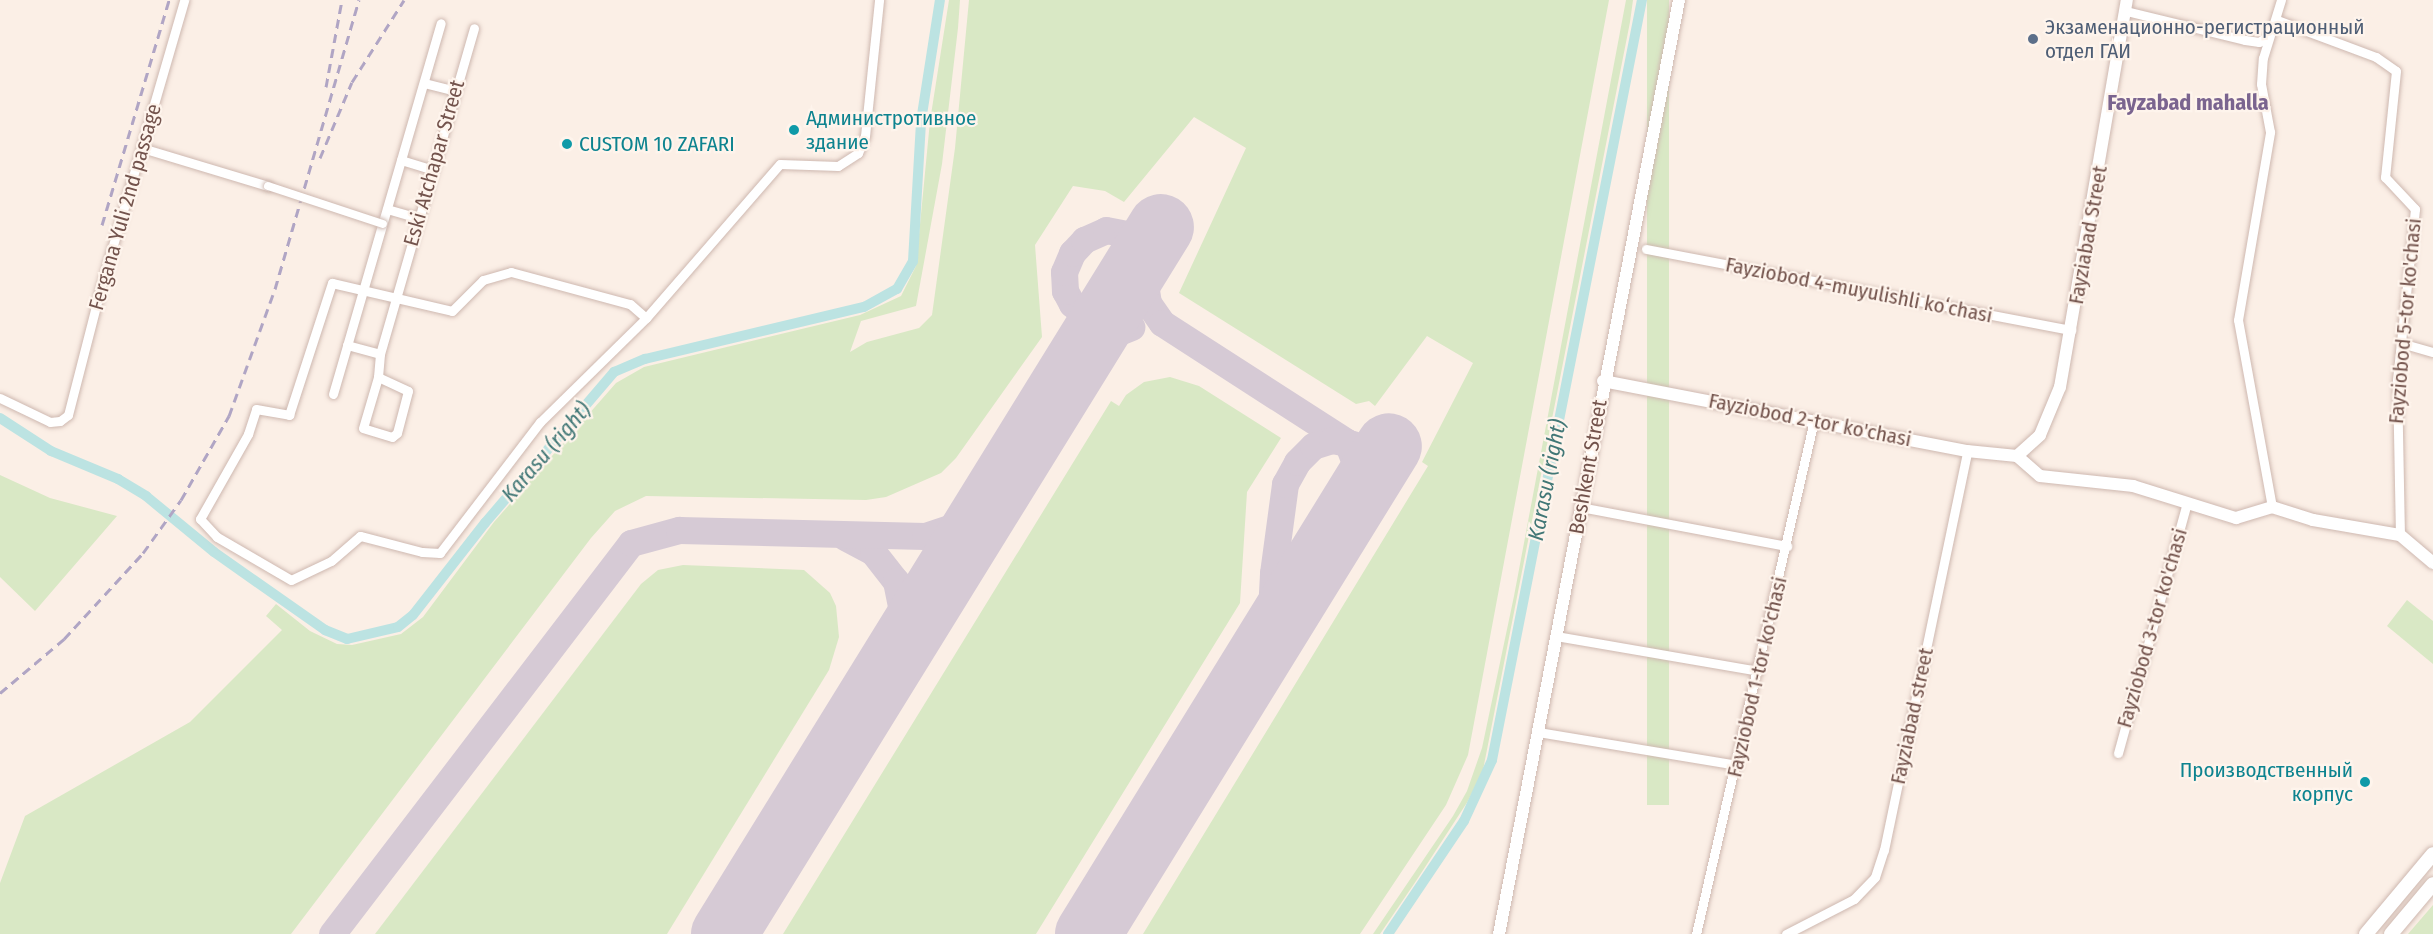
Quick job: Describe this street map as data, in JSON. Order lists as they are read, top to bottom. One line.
{"streets":{"street":["Eski Atchapar Street","Fergana Yuli 2nd passage","Fayziabad Street","Fayziobod 4-muyulishli koʻchasi","Fayziobod 5-tor ko'chasi","Fayziobod 2-tor ko'chasi","Beshkent Street","Fayziobod 3-tor ko'chasi","Fayziobod 1-tor ko'chasi","Fayziabad street"]},"crossings":[["Fayziabad Street","Fayziobod 4-muyulishli koʻchasi"],["Fayziabad Street","Fayziobod 2-tor ko'chasi"],["Fayziabad Street","Fayziobod 3-tor ko'chasi"],["Fayziobod 2-tor ko'chasi","Beshkent Street"],["Fayziobod 2-tor ko'chasi","Fayziobod 3-tor ko'chasi"],["Fayziobod 2-tor ko'chasi","Fayziobod 1-tor ko'chasi"],["Fayziobod 2-tor ko'chasi","Fayziabad street"]],"districts":["Fayzabad mahalla"],"water":["Karasu (right)"],"places":["Экзаменационно-регистрационный отдел ГАИ","Администротивное здание","CUSTOM 10 ZAFARI","Производственный корпус"]}
